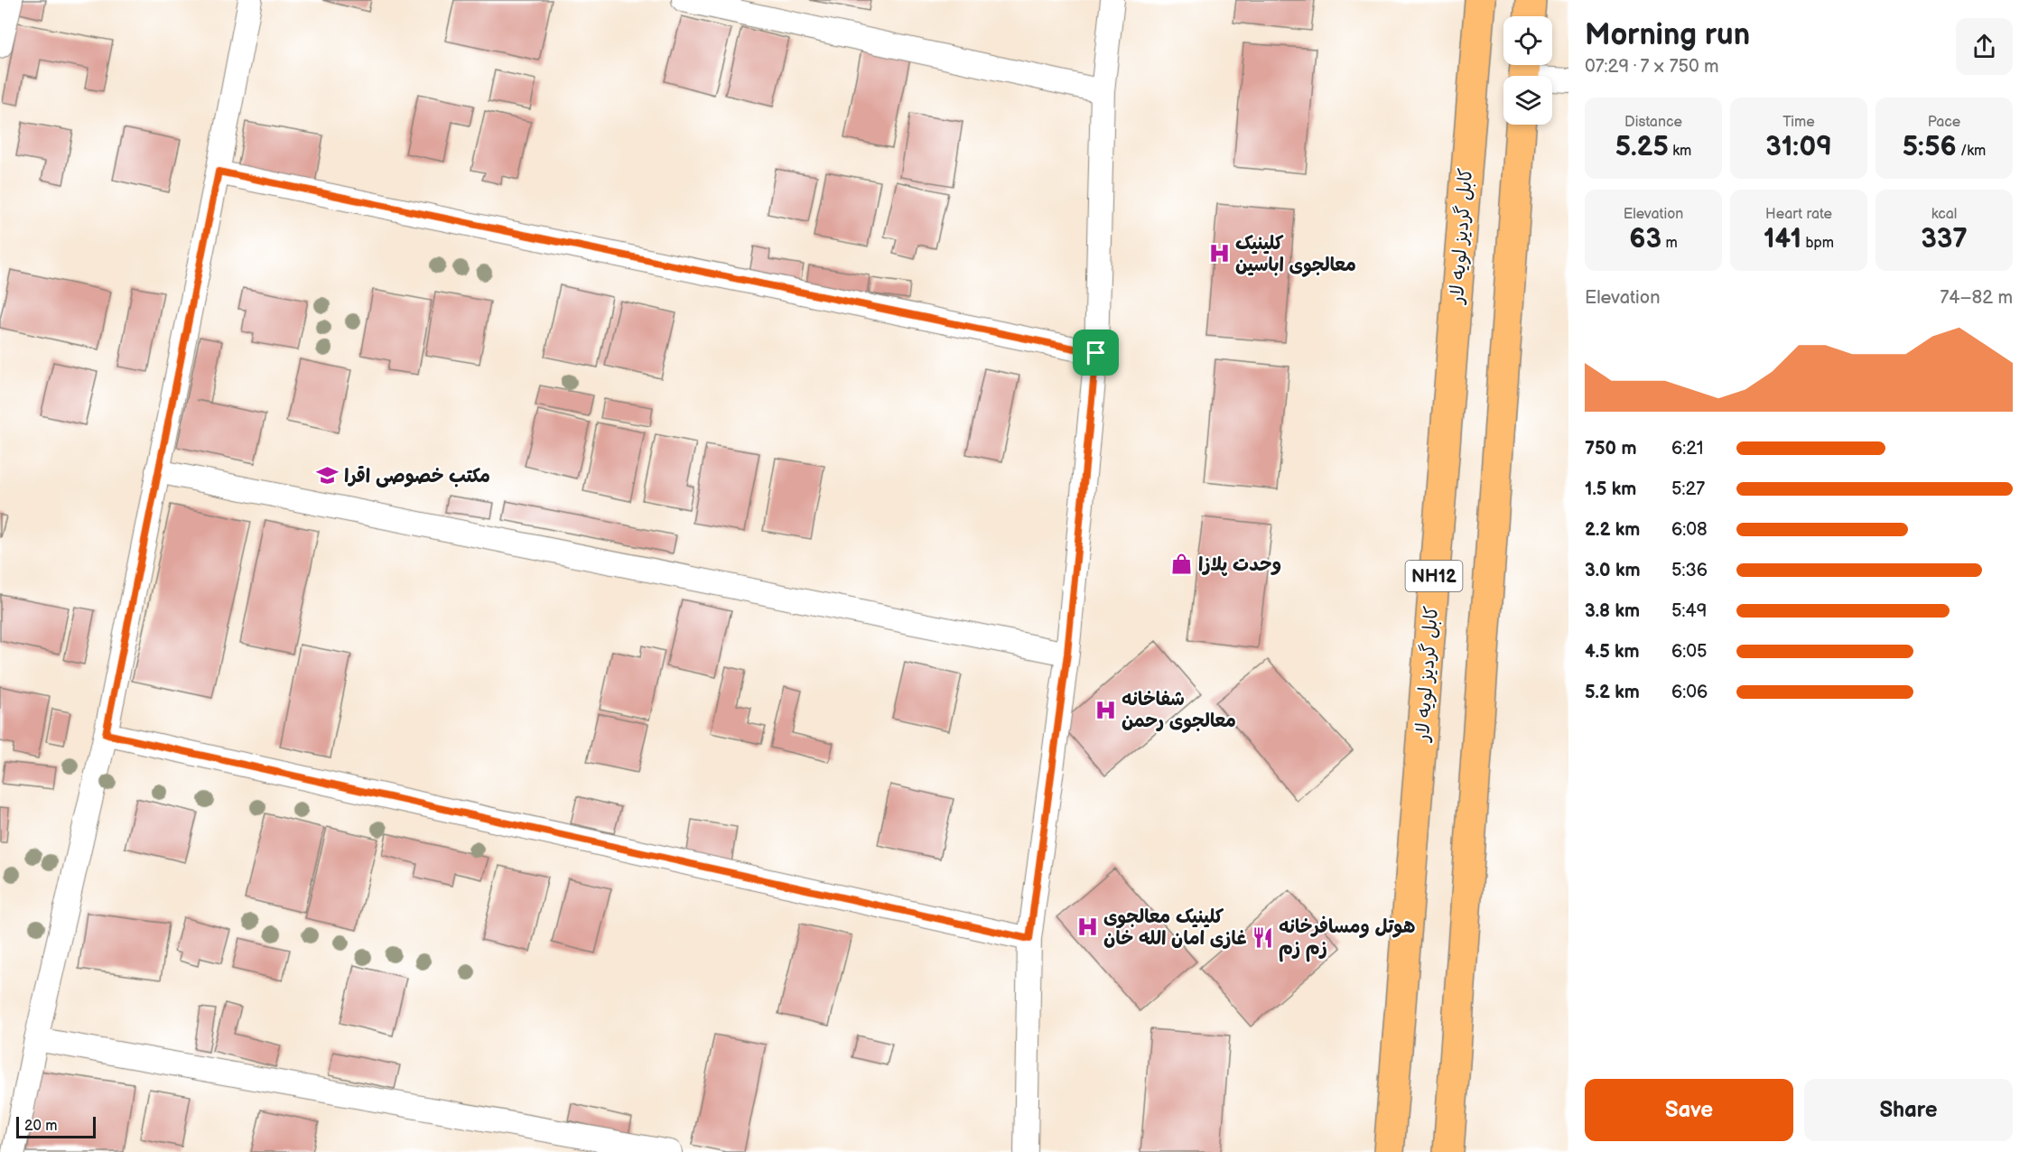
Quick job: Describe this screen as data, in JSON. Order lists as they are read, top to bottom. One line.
{"streets":{"highway":["کابل گردیز لویه لار","NH12"]},"places":{"hospital":["کلینیک معالجوی اباسین","شفاخانه معالجوی رحمن","کلینیک معالجوی غازی امان الله خان"],"school or university":["مکتب خصوصی اقرا"],"shop":["وحدت پلازا"],"restaurant":["هوتل ومسافرخانه زم زم"]},"scale_bar":"20 m","page":{"heading":["Morning run","07:29 · 7 × 750 m"],"stats":[["Distance","5.25 km"],["Time","31:09"],["Pace","5:56 /km"],["Elevation","63 m"],["Heart rate","141 bpm"],["kcal","337"]],"chart":["Elevation","74–82 m"],"list":[{"name":"750 m","note":"6:21"},{"name":"1.5 km","note":"5:27"},{"name":"2.2 km","note":"6:08"},{"name":"3.0 km","note":"5:36"},{"name":"3.8 km","note":"5:49"},{"name":"4.5 km","note":"6:05"},{"name":"5.2 km","note":"6:06"}],"buttons":["Save","Share"],"scale":"20 m"}}
